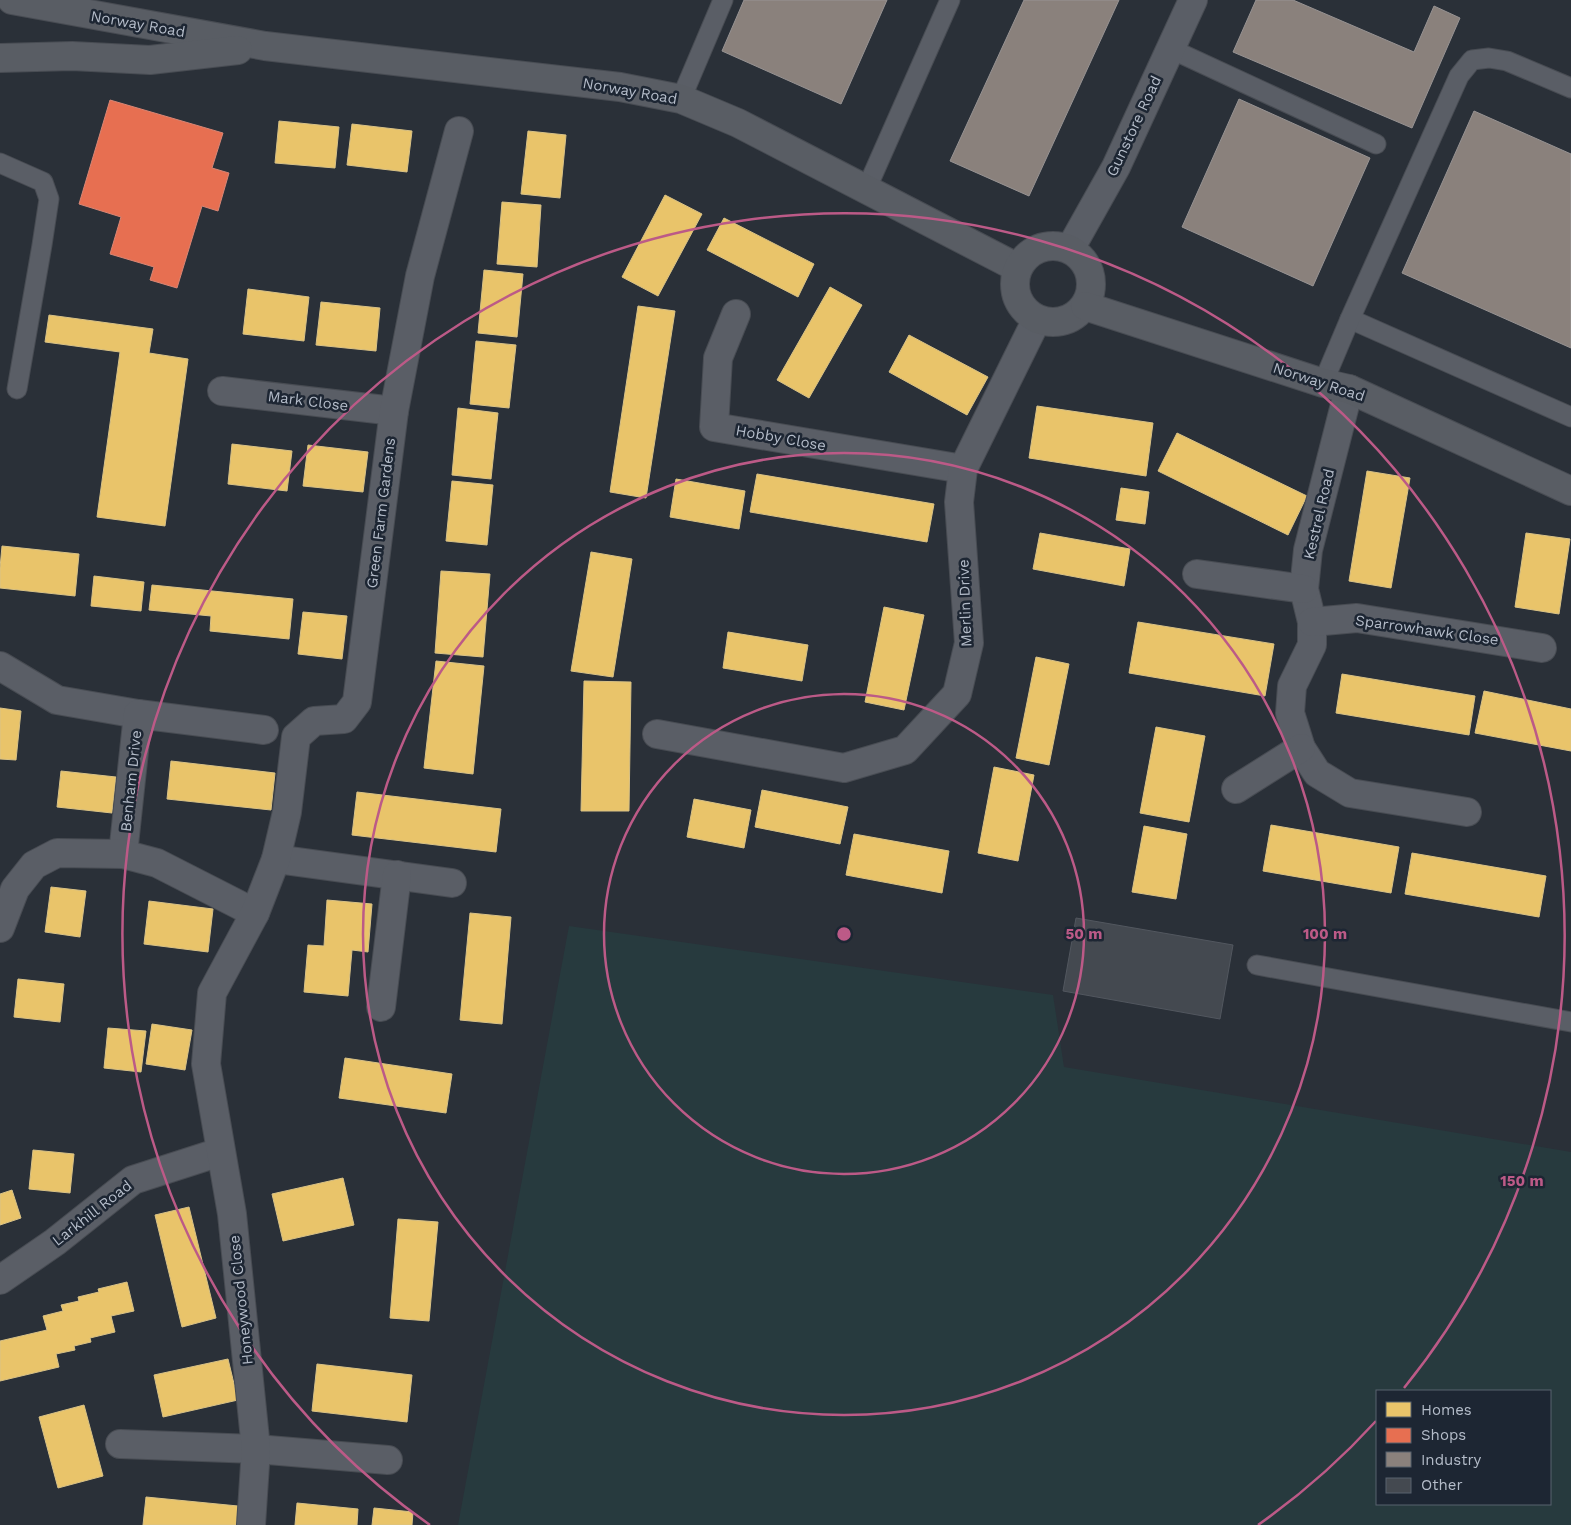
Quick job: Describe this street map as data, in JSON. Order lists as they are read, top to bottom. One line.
{"streets":{"street":["Norway Road","Gunstore Road","Mark Close","Hobby Close","Green Farm Gardens","Kestrel Road","Merlin Drive","Sparrowhawk Close","Benham Drive","Larkhill Road","Honeywood Close"]},"crossings":[["Norway Road","Gunstore Road"],["Norway Road","Kestrel Road"],["Norway Road","Merlin Drive"],["Gunstore Road","Merlin Drive"],["Mark Close","Green Farm Gardens"],["Hobby Close","Merlin Drive"],["Green Farm Gardens","Larkhill Road"],["Green Farm Gardens","Honeywood Close"],["Kestrel Road","Sparrowhawk Close"],["Larkhill Road","Honeywood Close"]],"legend":["Homes","Shops","Industry","Other"],"rings":["50 m","100 m","150 m"]}
